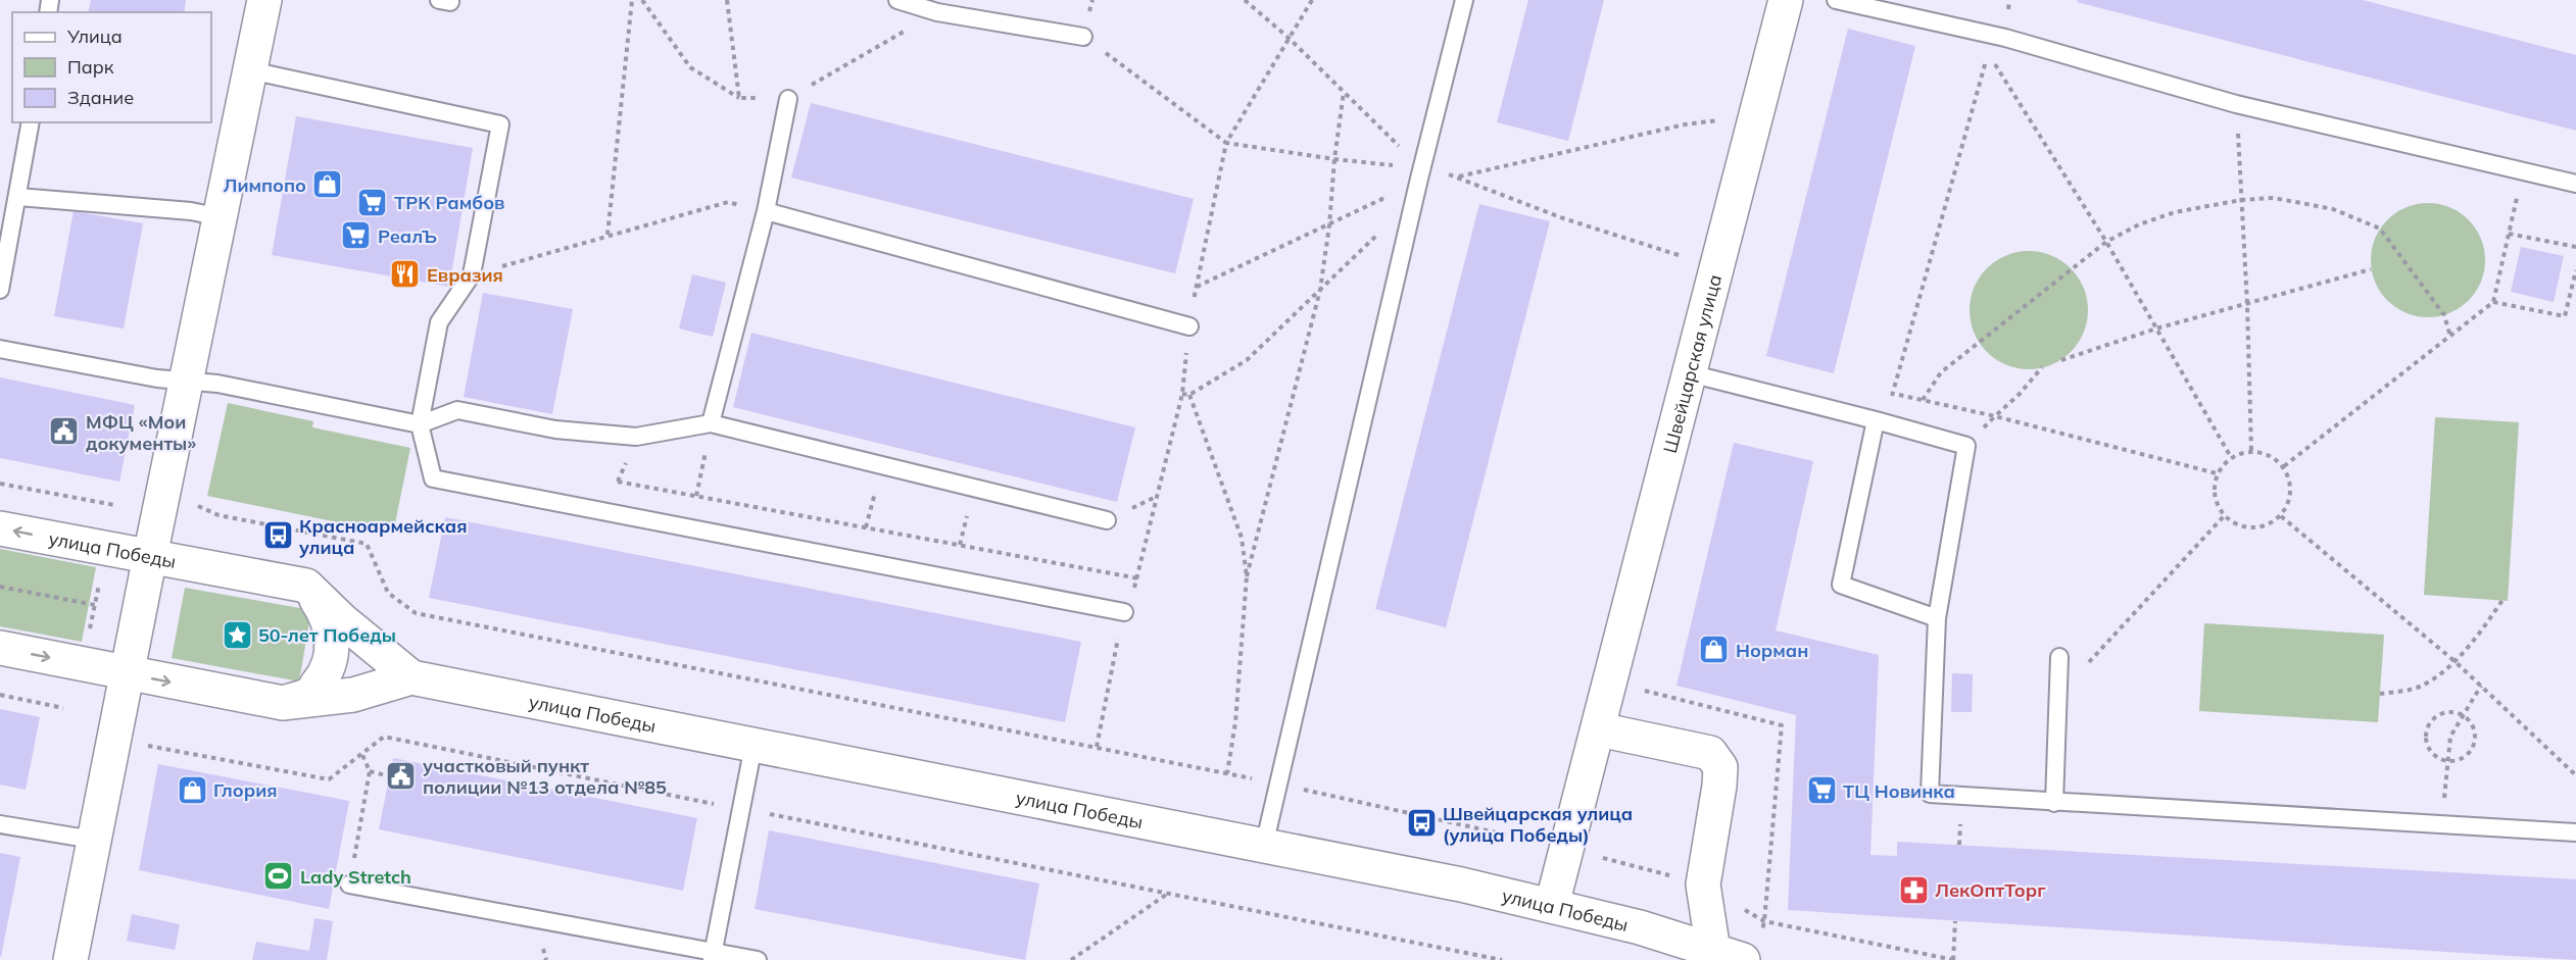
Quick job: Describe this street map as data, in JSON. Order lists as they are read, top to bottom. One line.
{"streets":{"main road":["Швейцарская улица","улица Победы"]},"crossings":[["Швейцарская улица","улица Победы"]],"places":{"shop":["Лимпопо","Норман","Глория"],"supermarket":["ТРК Рамбов","РеалЪ","ТЦ Новинка"],"restaurant":["Евразия"],"public building":["МФЦ «Мои документы»","участковый пункт полиции №13 отдела №85"],"bus stop":["Красноармейская улица","Швейцарская улица (улица Победы)"],"place":["50-лет Победы"],"sports":["Lady Stretch"],"pharmacy":["ЛекОптТорг"]},"legend":["Улица","Парк","Здание"]}
